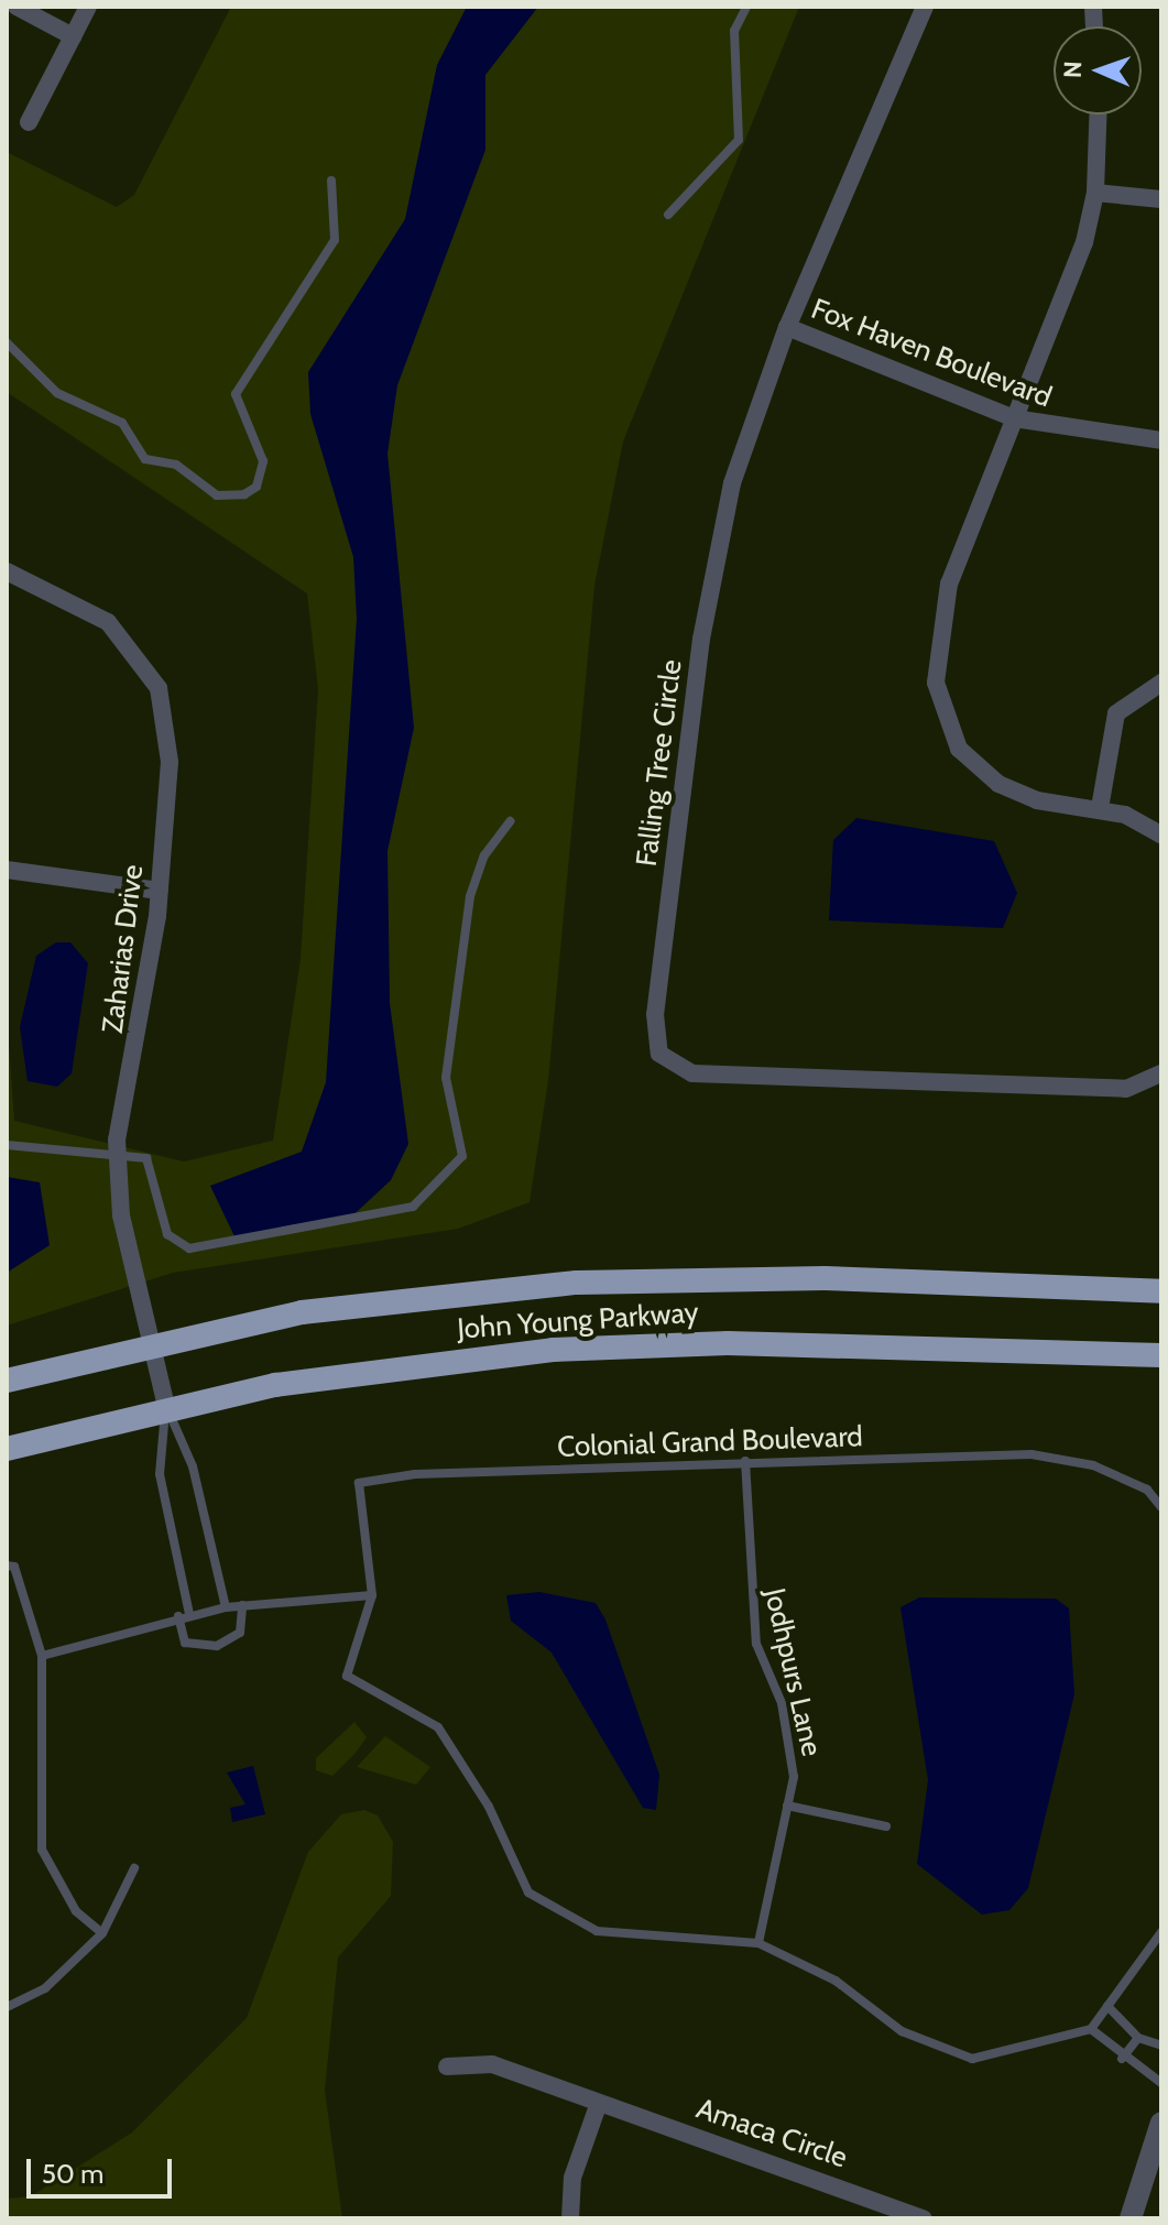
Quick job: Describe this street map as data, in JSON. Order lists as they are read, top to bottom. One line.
{"streets":{"highway":["John Young Parkway"],"street":["Fox Haven Boulevard","Falling Tree Circle","Zaharias Drive","Amaca Circle"],"lane":["Colonial Grand Boulevard","Jodhpurs Lane"]},"crossings":[["Fox Haven Boulevard","Falling Tree Circle"],["Zaharias Drive","John Young Parkway"],["Colonial Grand Boulevard","Jodhpurs Lane"]],"scale_bar":"50 m","north":"left"}
